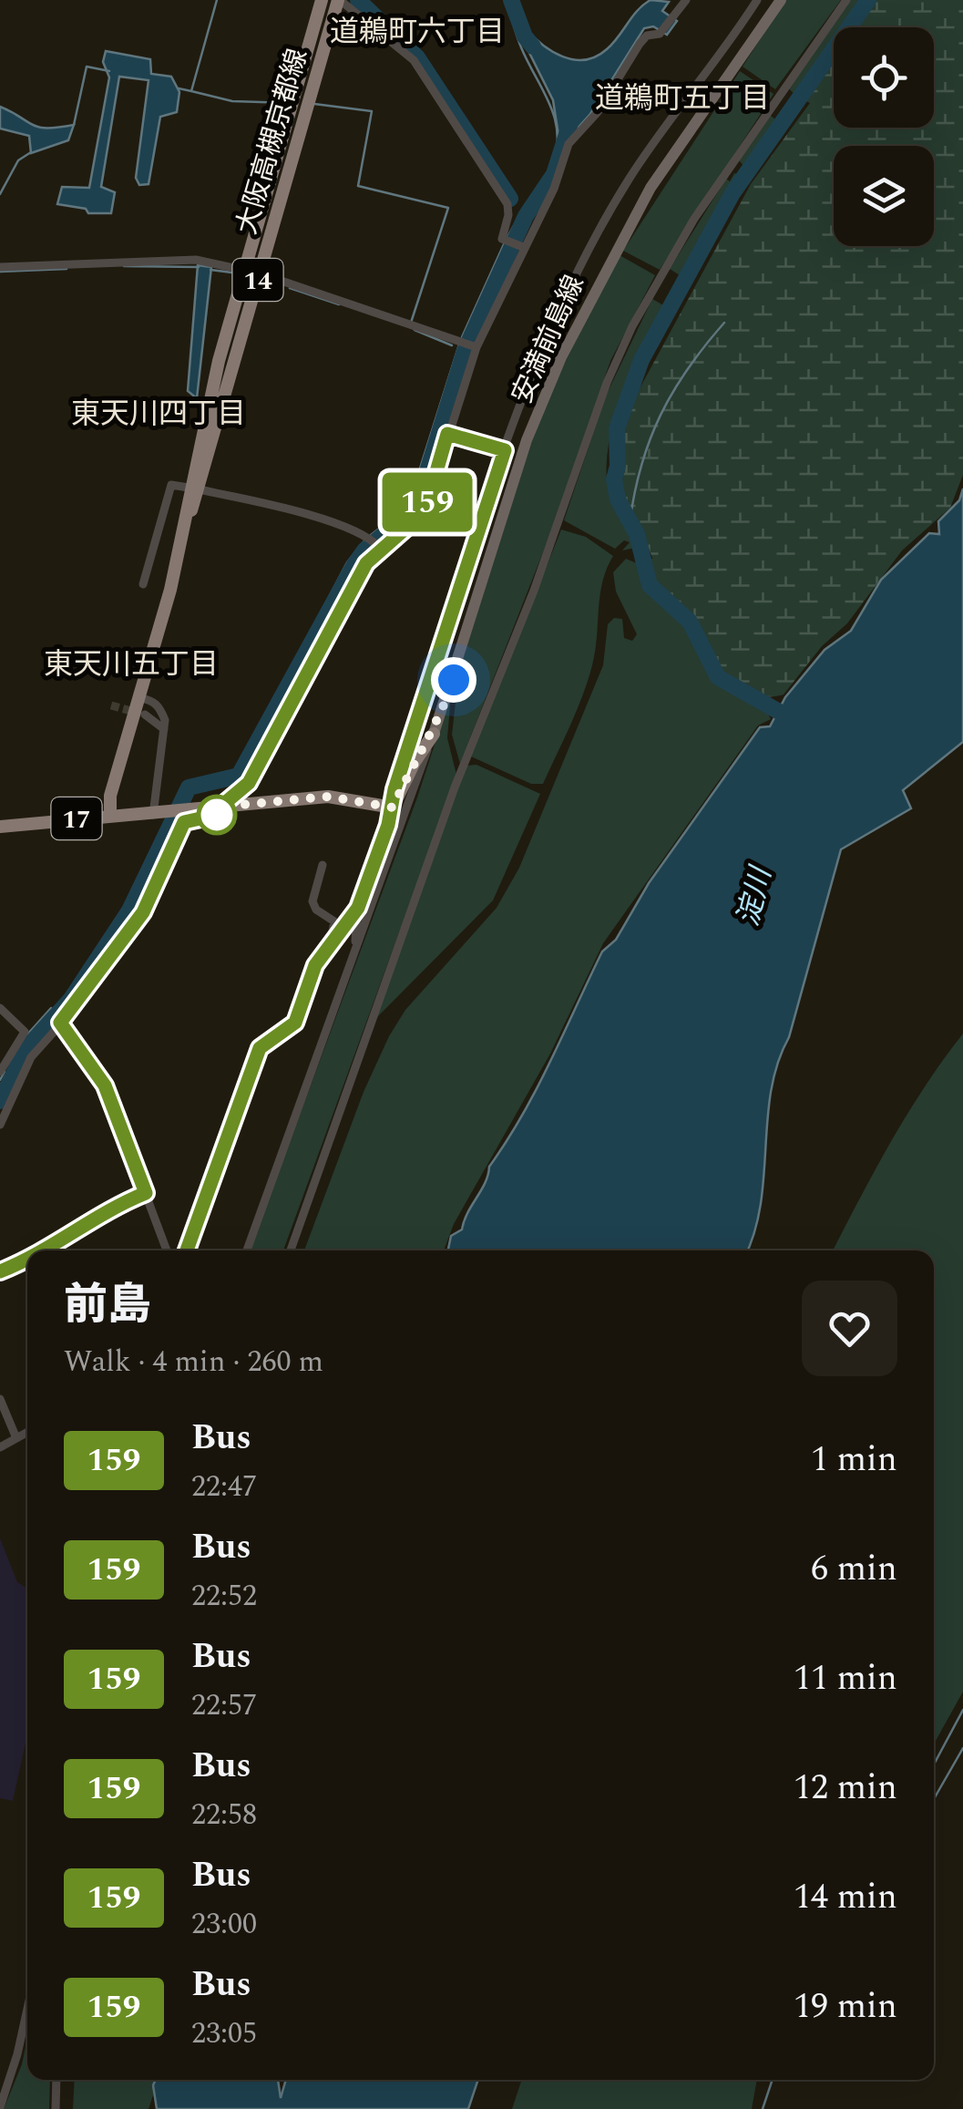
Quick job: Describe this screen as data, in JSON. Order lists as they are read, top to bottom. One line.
{"streets":{"main road":["大阪高槻京都線","14","安満前島線","17"]},"crossings":[["大阪高槻京都線","17"]],"districts":["道鵜町六丁目","道鵜町五丁目","東天川四丁目","東天川五丁目"],"water":["淀川"],"lines":["bus line 159"],"page":{"on_map":"159","heading":["前島","Walk · 4 min · 260 m"],"list":[{"mark":"159","name":"Bus","note":"22:47","value":"1 min"},{"mark":"159","name":"Bus","note":"22:52","value":"6 min"},{"mark":"159","name":"Bus","note":"22:57","value":"11 min"},{"mark":"159","name":"Bus","note":"22:58","value":"12 min"},{"mark":"159","name":"Bus","note":"23:00","value":"14 min"},{"mark":"159","name":"Bus","note":"23:05","value":"19 min"}]}}
